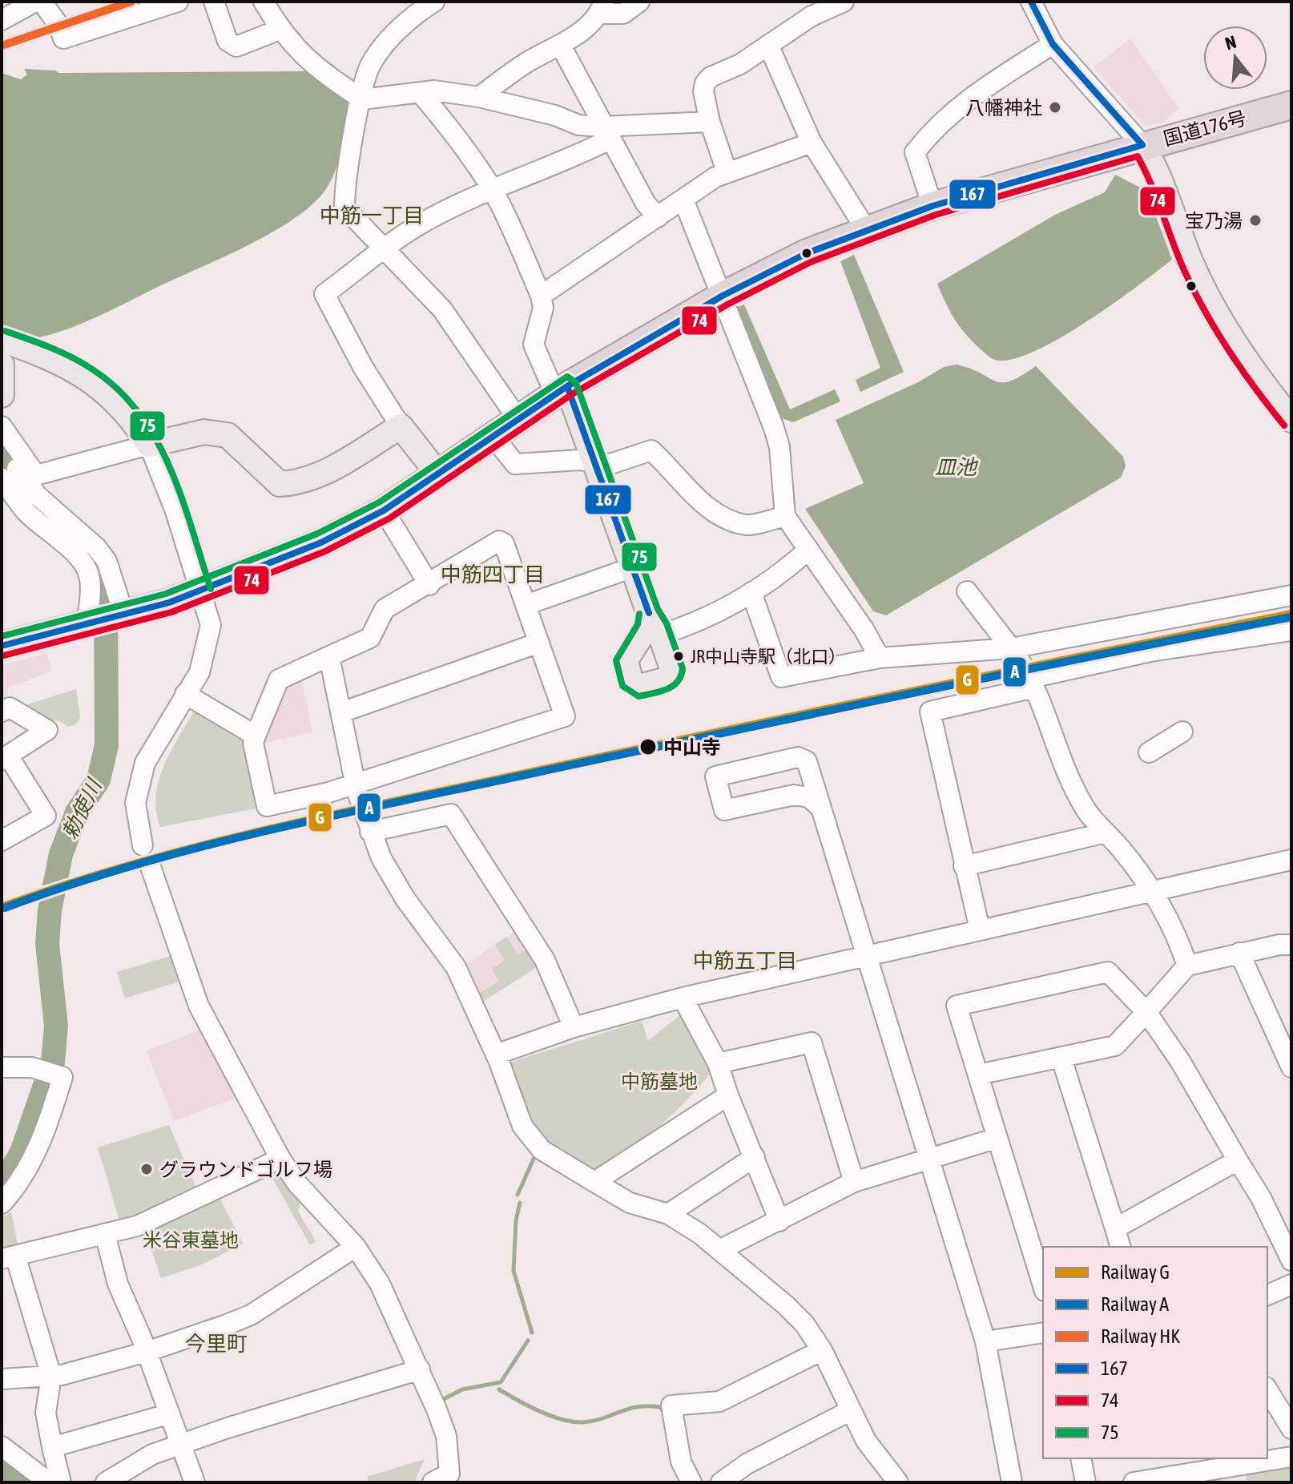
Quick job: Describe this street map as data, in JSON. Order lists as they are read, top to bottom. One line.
{"streets":{"highway":["国道176号"]},"districts":["中筋一丁目","中筋四丁目","中筋五丁目","今里町"],"water":["皿池","勅使川"],"parks":["中筋墓地","米谷東墓地"],"places":["八幡神社","宝乃湯","JR中山寺駅（北口）","中山寺","グラウンドゴルフ場"],"lines":["rail line HK","transit line 167","transit line 74","transit line 75","rail line G","rail line A"],"legend":["Railway G","Railway A","Railway HK","167","74","75"],"north":"top"}
